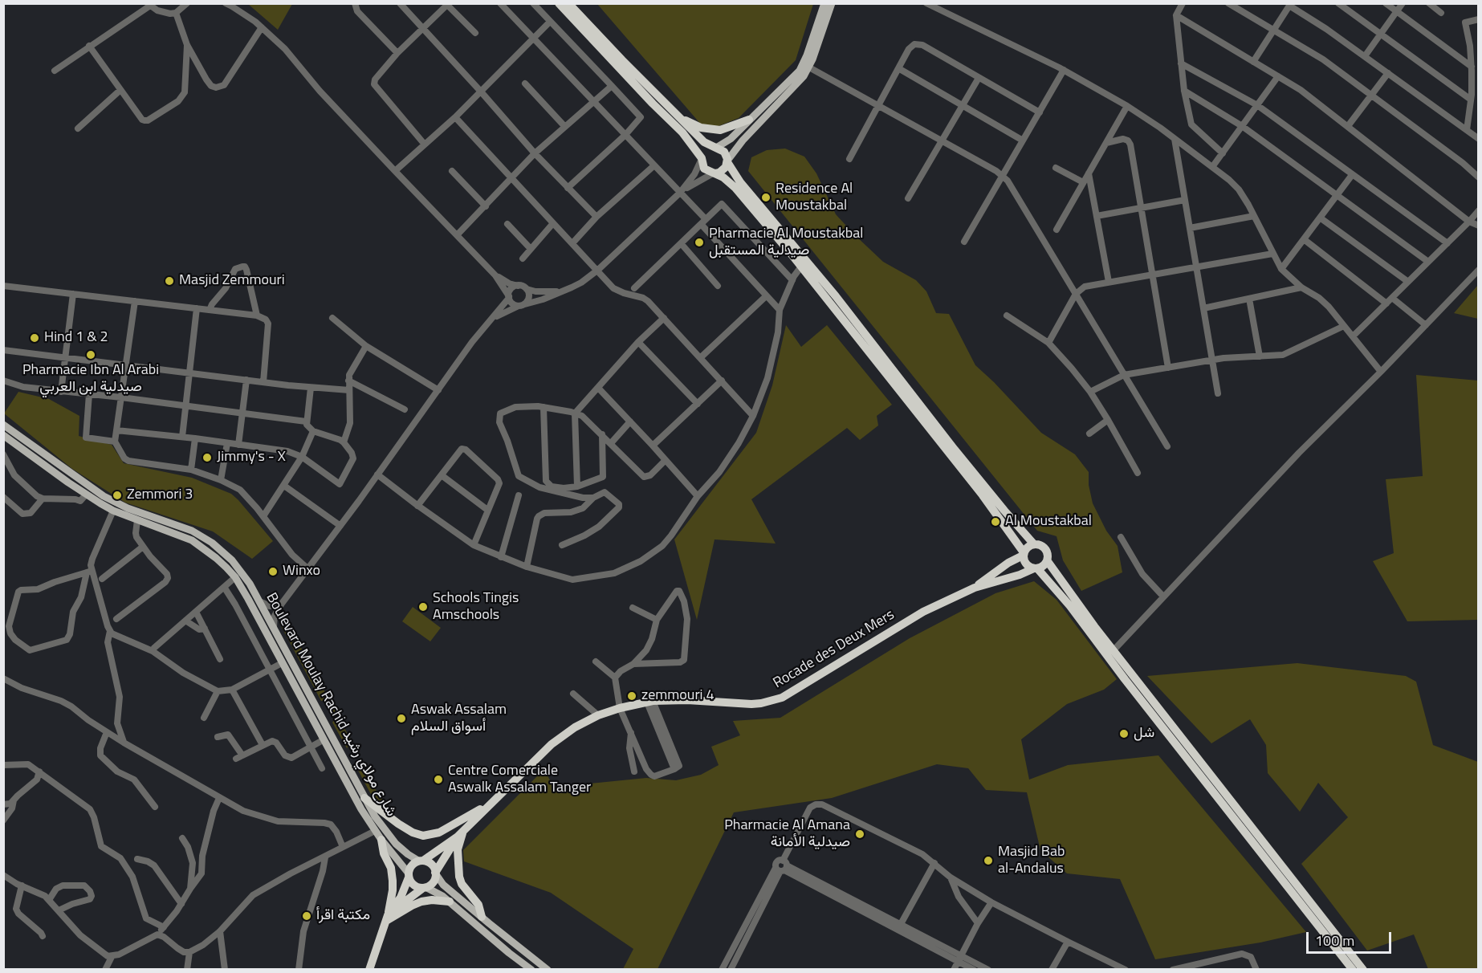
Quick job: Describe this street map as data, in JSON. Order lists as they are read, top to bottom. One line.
{"streets":{"highway":["Rocade des Deux Mers"],"main road":["Boulevard Moulay Rachid شارع مولاي رشيد"]},"crossings":[["Rocade des Deux Mers","Boulevard Moulay Rachid شارع مولاي رشيد"]],"places":["Residence Al Moustakbal","Pharmacie Al Moustakbal صيدلية المستقبل","Masjid Zemmouri","Hind 1 & 2","Pharmacie Ibn Al Arabi صيدلية ابن العربي","Jimmy's - X","Zemmori 3","Al Moustakbal","Winxo","Schools Tingis Amschools","zemmouri 4","Aswak Assalam أسواق السلام","شل","Centre Comerciale Aswalk Assalam Tanger","Pharmacie Al Amana صيدلية الأمانة","Masjid Bab al-Andalus","مكتبة اقرأ"],"scale_bar":"100 m"}
